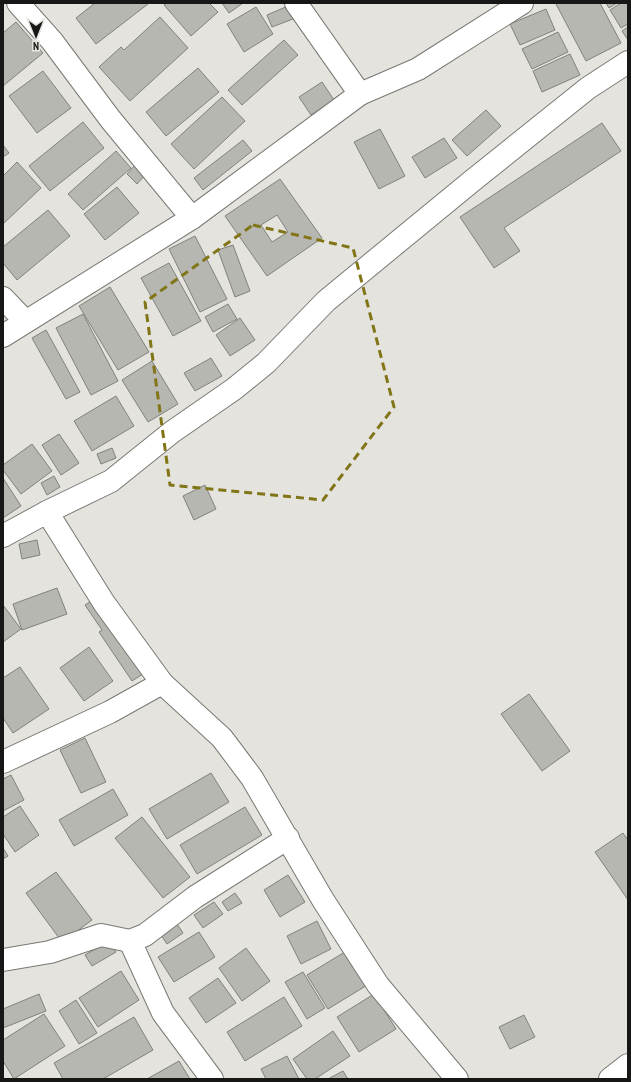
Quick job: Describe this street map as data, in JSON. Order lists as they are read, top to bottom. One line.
{"north":"bottom"}
